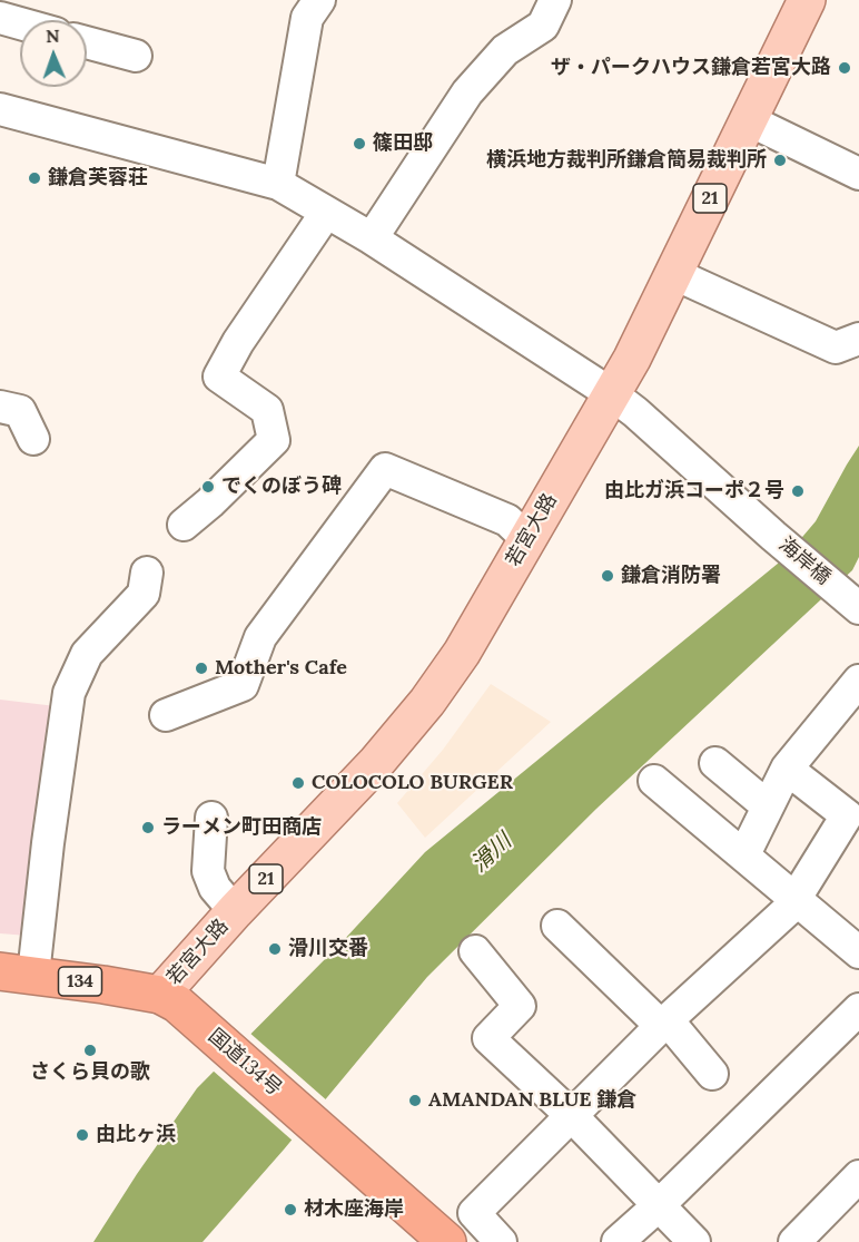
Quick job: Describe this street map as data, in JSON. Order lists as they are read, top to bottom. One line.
{"streets":{"highway":["134","国道134号"],"main road":["21","若宮大路"],"street":["海岸橋"]},"crossings":[["若宮大路","海岸橋"],["若宮大路","国道134号"]],"water":["滑川"],"places":["ザ・パークハウス鎌倉若宮大路","篠田邸","横浜地方裁判所鎌倉簡易裁判所","鎌倉芙蓉荘","でくのぼう碑","由比ガ浜コーポ２号","鎌倉消防署","Mother's Cafe","COLOCOLO BURGER","ラーメン町田商店","滑川交番","さくら貝の歌","AMANDAN BLUE 鎌倉","由比ヶ浜","材木座海岸"],"north":"top"}
